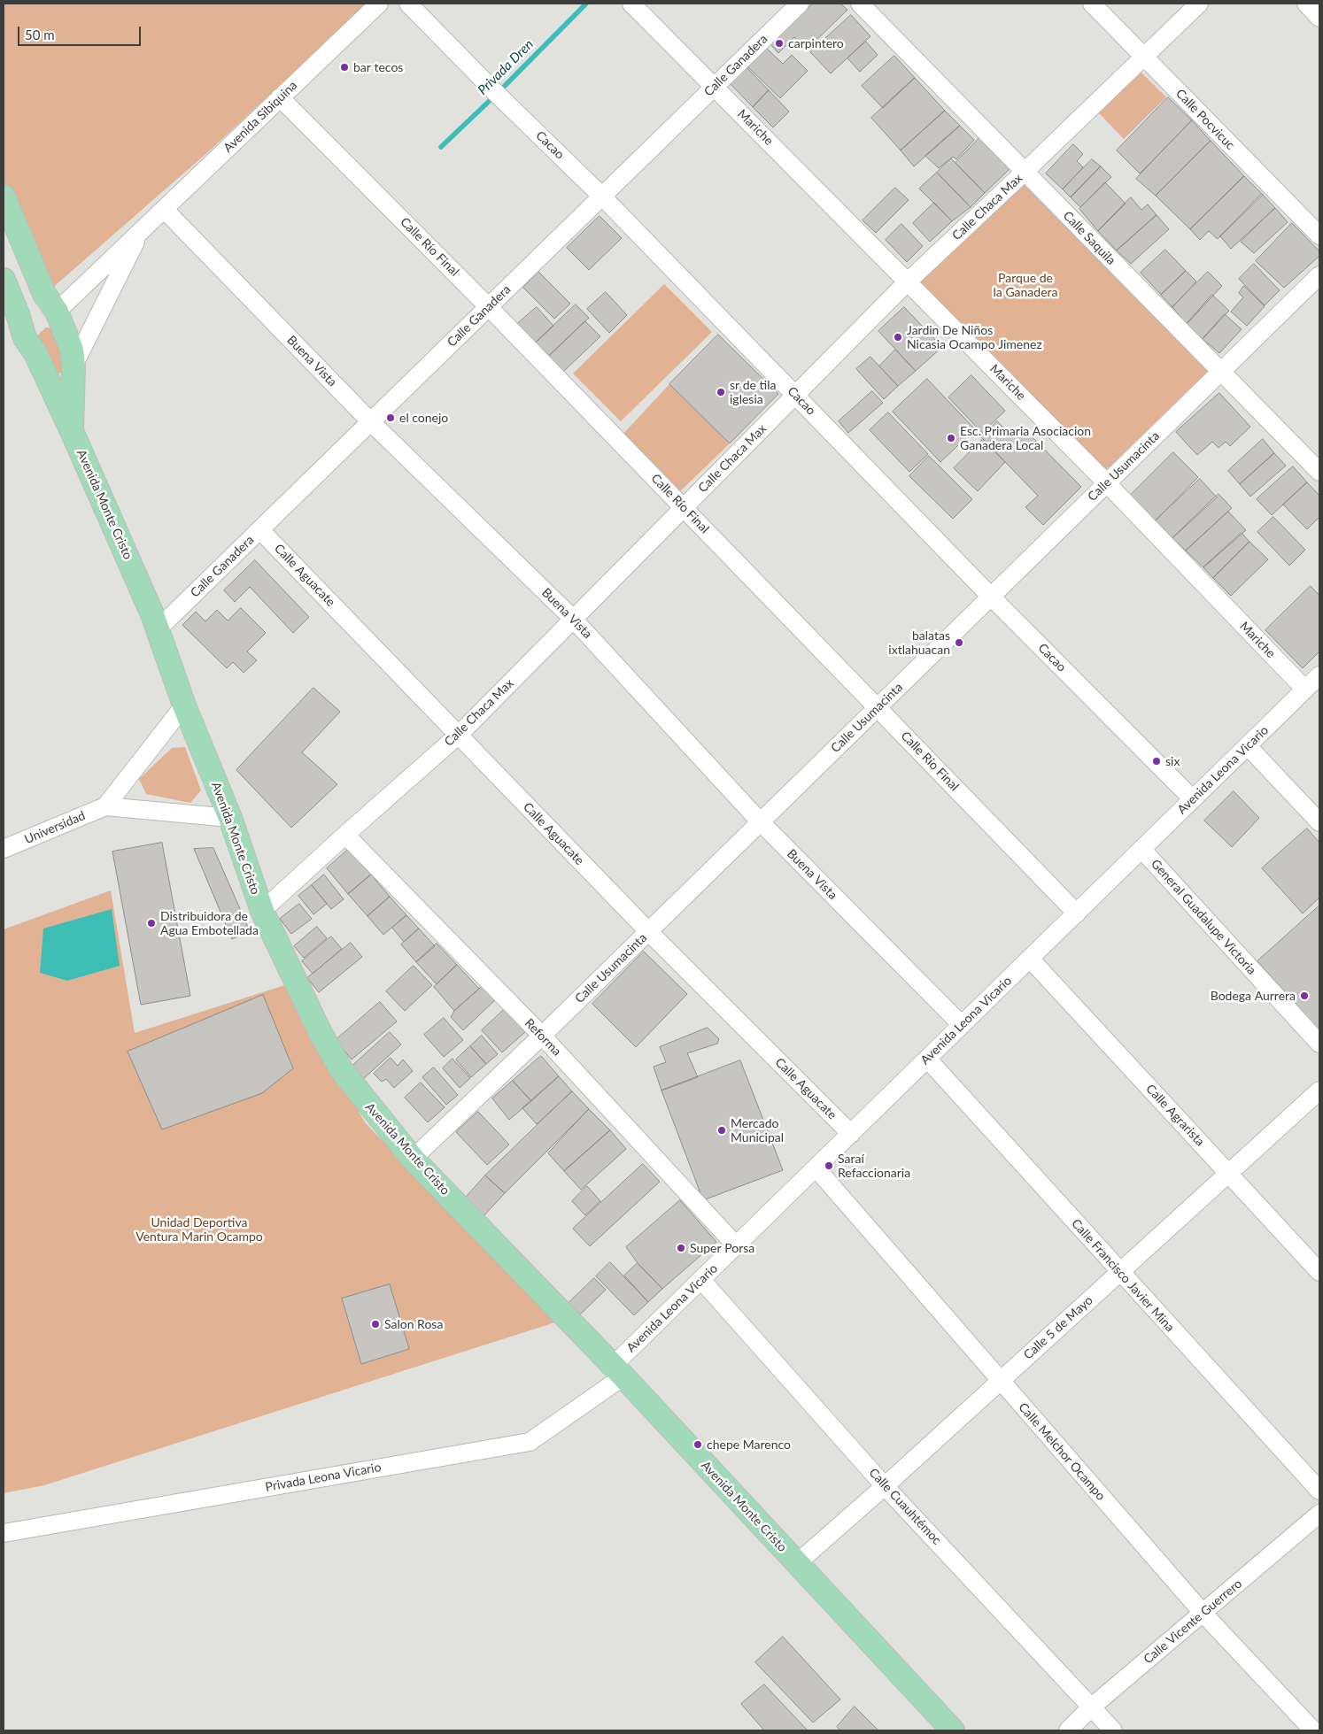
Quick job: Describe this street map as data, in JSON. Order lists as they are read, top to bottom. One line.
{"streets":{"main road":["Avenida Monte Cristo"],"street":["Calle Ganadera","Avenida Sibiquina","Calle Pocvicuc","Mariche","Cacao","Calle Chaca Max","Calle Saquila","Calle Río Final","Buena Vista","Calle Usumacinta","Calle Aguacate","Avenida Leona Vicario","Universidad","General Guadalupe Victoria","Reforma","Calle Agrarista","Calle Francisco Javier Mina","Calle 5 de Mayo","Calle Melchor Ocampo","Privada Leona Vicario","Calle Cuauhtémoc","Calle Vicente Guerrero"]},"crossings":[["Calle Ganadera","Mariche"],["Calle Ganadera","Cacao"],["Calle Ganadera","Calle Río Final"],["Calle Ganadera","Buena Vista"],["Calle Ganadera","Avenida Monte Cristo"],["Calle Ganadera","Calle Aguacate"],["Avenida Sibiquina","Calle Río Final"],["Avenida Sibiquina","Buena Vista"],["Calle Pocvicuc","Calle Chaca Max"],["Mariche","Calle Chaca Max"],["Mariche","Calle Usumacinta"],["Mariche","Avenida Leona Vicario"],["Cacao","Calle Chaca Max"],["Cacao","Calle Usumacinta"],["Cacao","Avenida Leona Vicario"],["Calle Chaca Max","Calle Saquila"],["Calle Chaca Max","Calle Río Final"],["Calle Chaca Max","Buena Vista"],["Calle Chaca Max","Avenida Monte Cristo"],["Calle Chaca Max","Calle Aguacate"],["Calle Chaca Max","Reforma"],["Calle Saquila","Calle Usumacinta"],["Calle Río Final","Calle Usumacinta"],["Calle Río Final","Avenida Leona Vicario"],["Buena Vista","Calle Usumacinta"],["Buena Vista","Avenida Leona Vicario"],["Calle Usumacinta","Avenida Monte Cristo"],["Calle Usumacinta","Calle Aguacate"],["Calle Usumacinta","Reforma"],["Avenida Monte Cristo","Avenida Leona Vicario"],["Avenida Monte Cristo","Calle 5 de Mayo"],["Avenida Monte Cristo","Privada Leona Vicario"],["Calle Aguacate","Avenida Leona Vicario"],["Avenida Leona Vicario","General Guadalupe Victoria"],["Avenida Leona Vicario","Reforma"],["Avenida Leona Vicario","Calle Agrarista"],["Avenida Leona Vicario","Calle Francisco Javier Mina"],["Avenida Leona Vicario","Calle Melchor Ocampo"],["Avenida Leona Vicario","Privada Leona Vicario"],["Avenida Leona Vicario","Calle Cuauhtémoc"],["Calle Agrarista","Calle 5 de Mayo"],["Calle Francisco Javier Mina","Calle 5 de Mayo"],["Calle 5 de Mayo","Calle Melchor Ocampo"],["Calle 5 de Mayo","Calle Cuauhtémoc"],["Calle Melchor Ocampo","Calle Vicente Guerrero"],["Calle Cuauhtémoc","Calle Vicente Guerrero"]],"water":["Privada Dren"],"parks":["Parque de la Ganadera","Unidad Deportiva Ventura Marin Ocampo"],"places":["carpintero","bar tecos","Jardin De Niños Nicasia Ocampo Jimenez","sr de tila iglesia","el conejo","Esc. Primaria Asociacion Ganadera Local","balatas ixtlahuacan","six","Distribuidora de Agua Embotellada","Bodega Aurrera","Mercado Municipal","Saraí Refaccionaria","Super Porsa","Salon Rosa","chepe Marenco"],"scale_bar":"50 m"}
